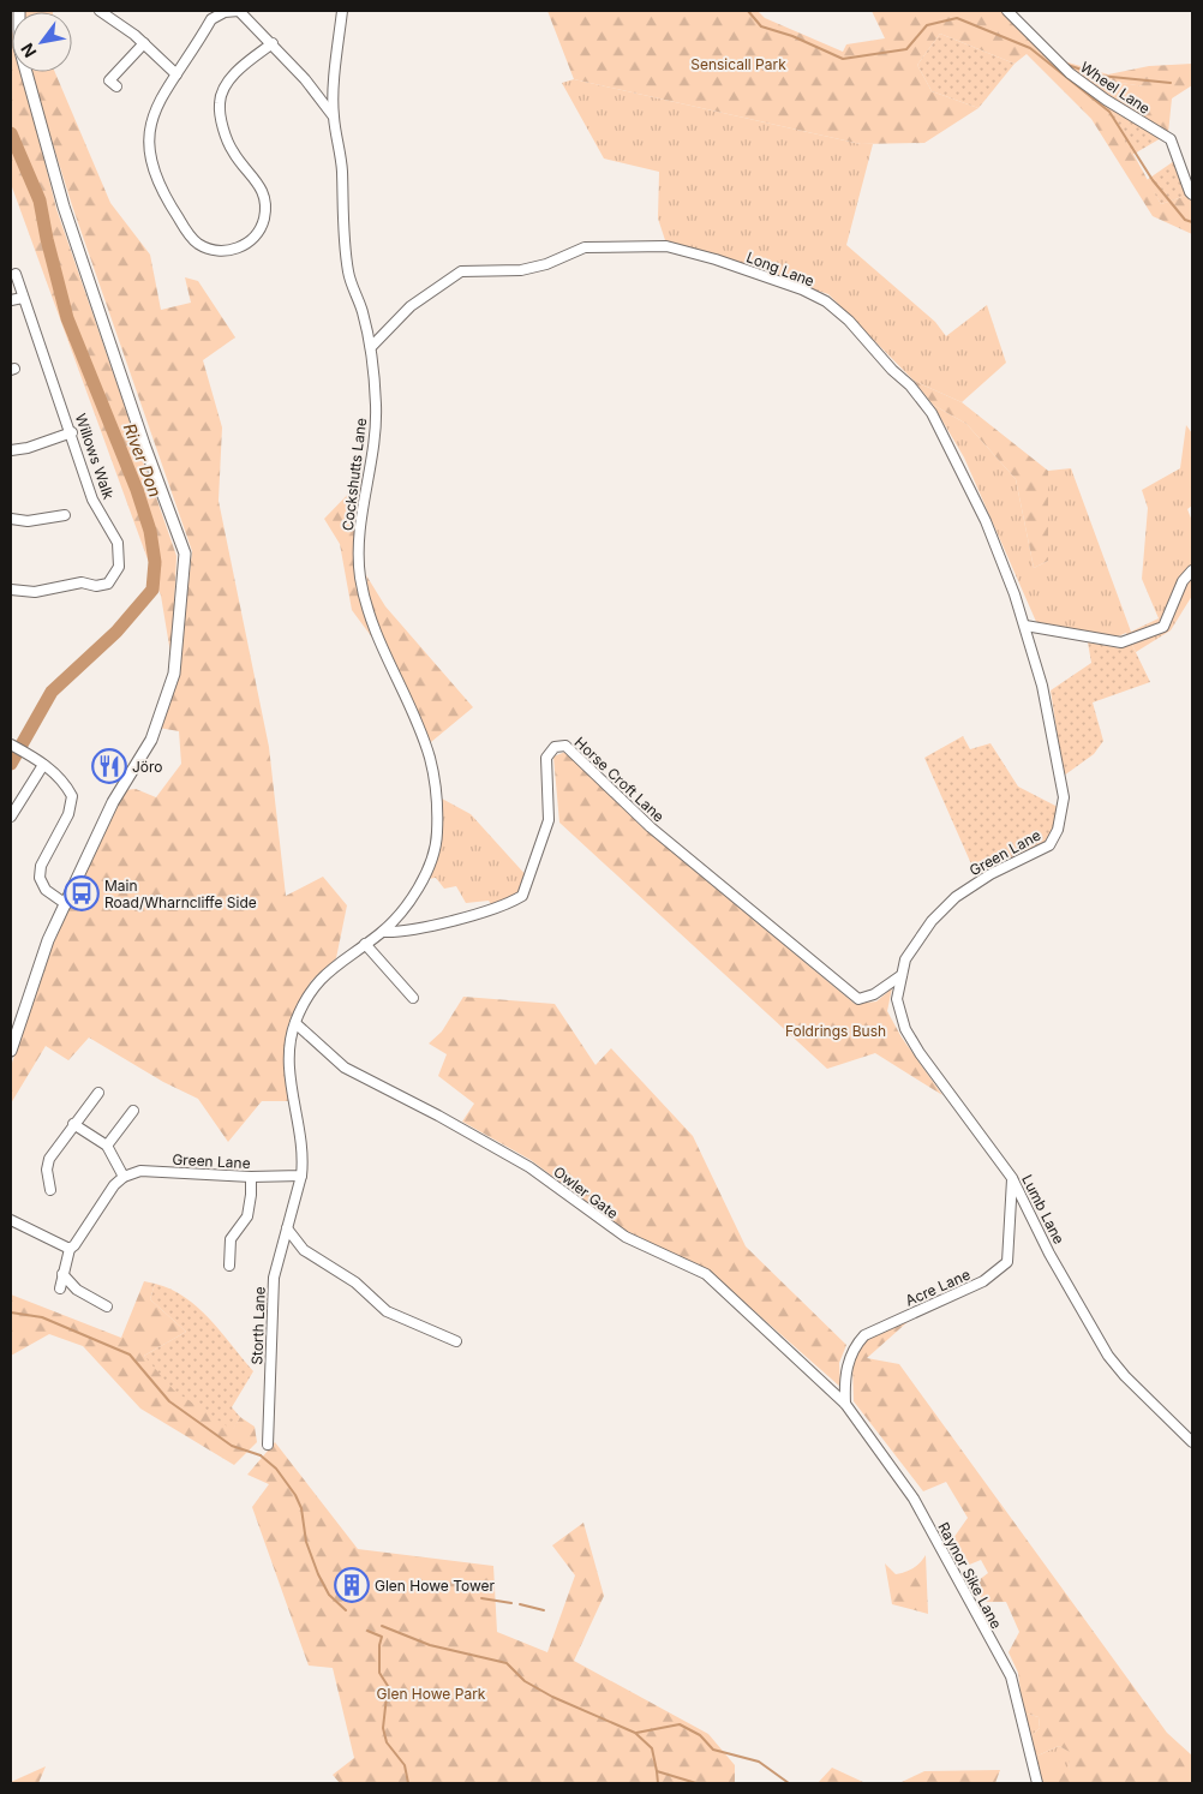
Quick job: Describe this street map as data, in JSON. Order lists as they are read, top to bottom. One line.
{"streets":{"street":["Wheel Lane","Long Lane","Willows Walk","Cockshutts Lane","Horse Croft Lane","Green Lane","Owler Gate","Lumb Lane","Acre Lane","Storth Lane","Raynor Sike Lane"]},"crossings":[["Long Lane","Cockshutts Lane"],["Long Lane","Green Lane"],["Cockshutts Lane","Horse Croft Lane"],["Cockshutts Lane","Owler Gate"],["Horse Croft Lane","Green Lane"],["Horse Croft Lane","Lumb Lane"],["Green Lane","Lumb Lane"],["Green Lane","Storth Lane"],["Owler Gate","Acre Lane"],["Owler Gate","Raynor Sike Lane"],["Lumb Lane","Acre Lane"],["Acre Lane","Raynor Sike Lane"]],"water":["River Don"],"parks":["Sensicall Park","Foldrings Bush","Glen Howe Park"],"places":{"restaurant":["Jöro"],"bus stop":["Main Road/Wharncliffe Side"],"building":["Glen Howe Tower"]},"north":"bottom left"}
